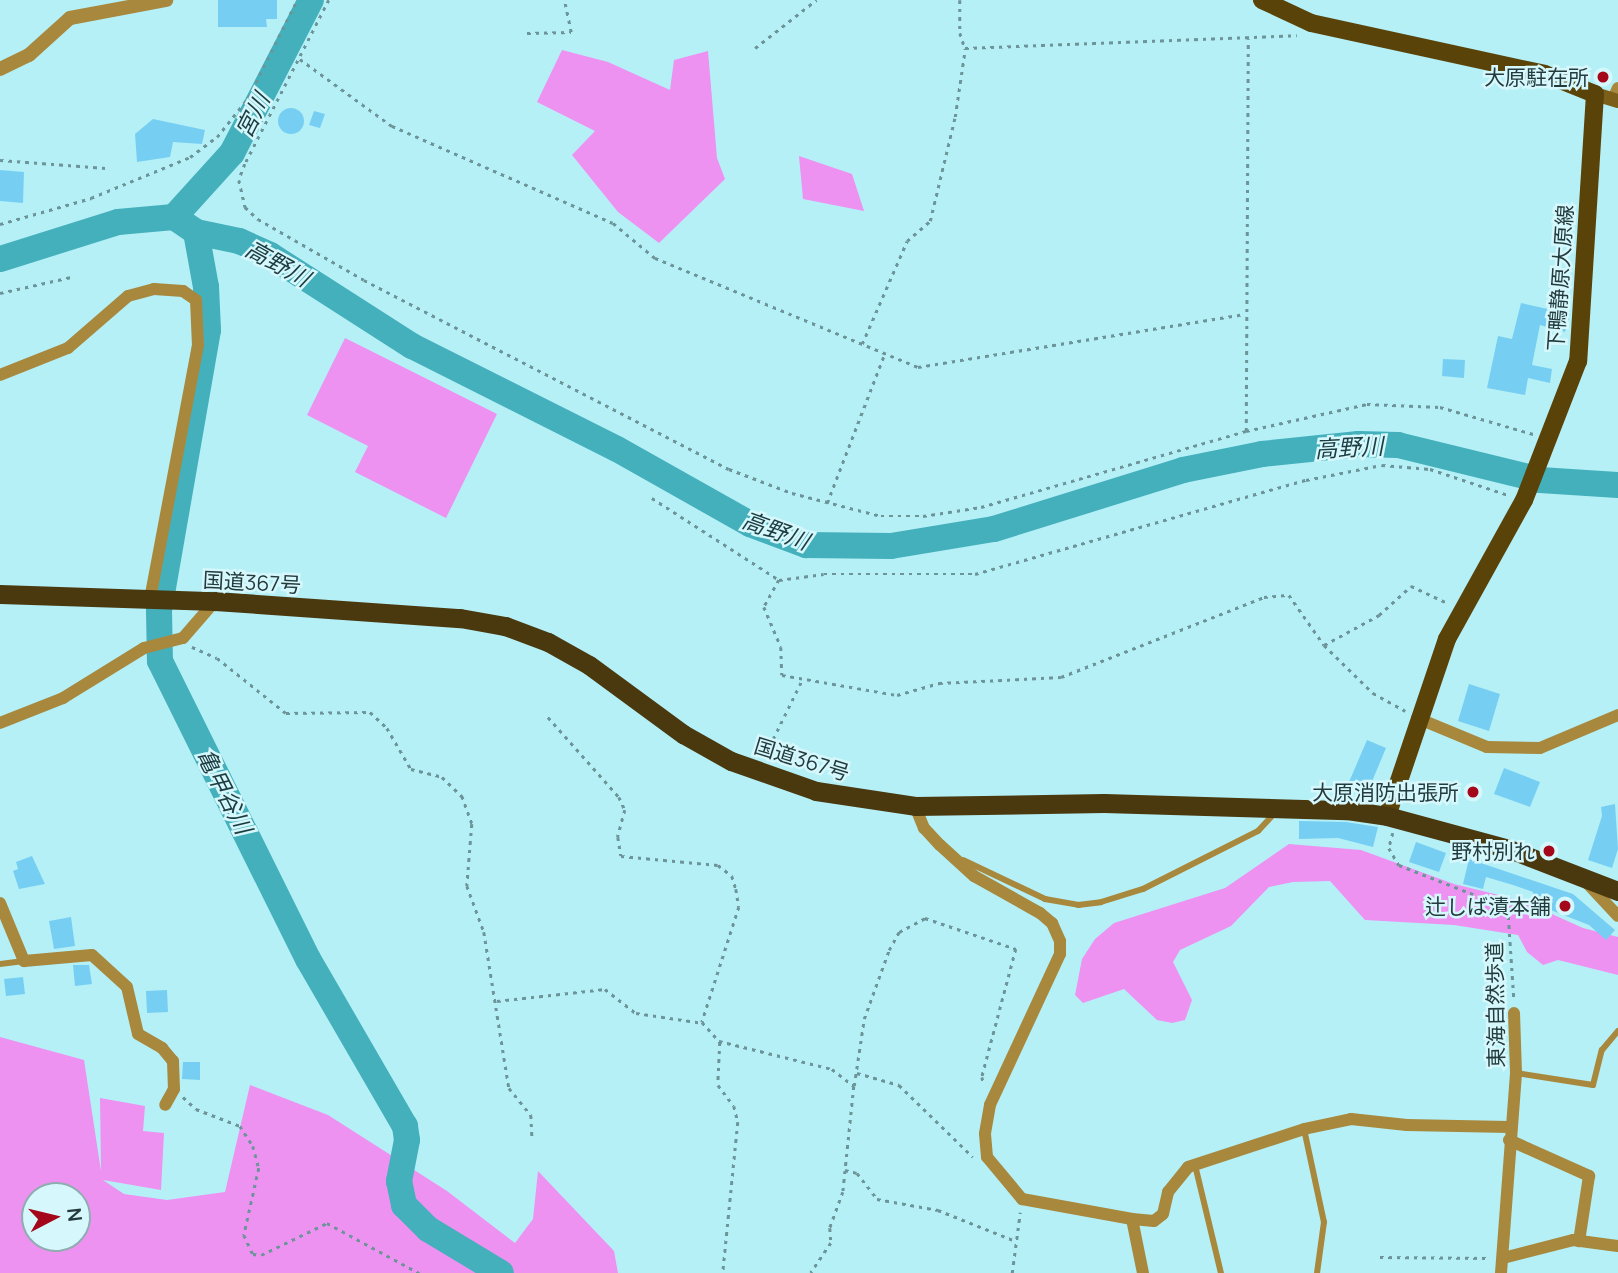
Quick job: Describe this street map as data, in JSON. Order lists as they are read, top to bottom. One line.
{"streets":{"highway":["国道367号"],"main road":["下鴨静原大原線"],"street":["東海自然歩道"]},"crossings":[["下鴨静原大原線","国道367号"],["下鴨静原大原線","東海自然歩道"],["国道367号","東海自然歩道"]],"water":["宮川","高野川","亀甲谷川"],"places":["大原駐在所","大原消防出張所","野村別れ","辻しば漬本舗"],"north":"right"}
